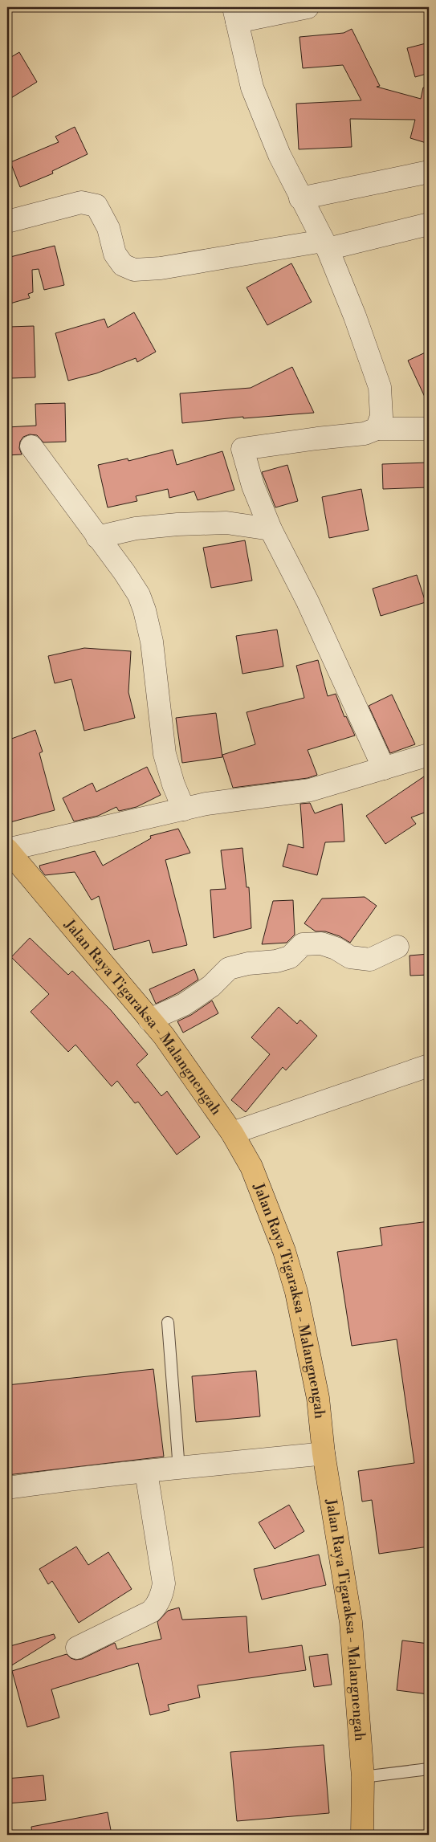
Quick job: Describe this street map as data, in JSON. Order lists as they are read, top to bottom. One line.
{"streets":{"main road":["Jalan Raya Tigaraksa - Malangnengah"]}}
